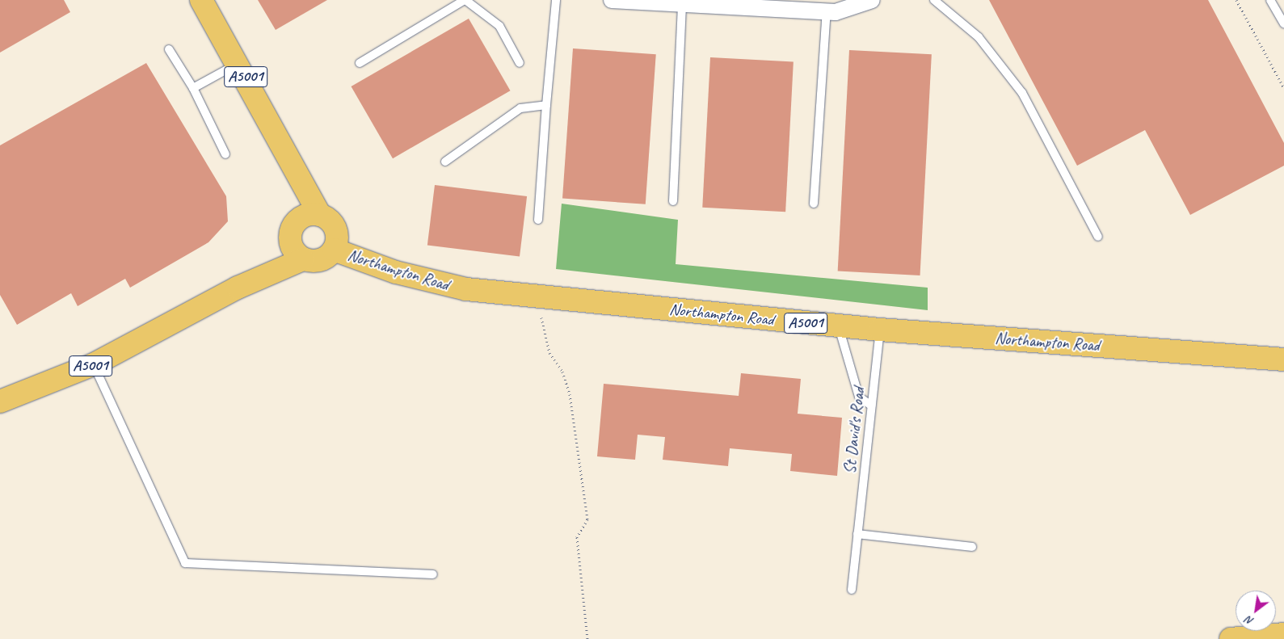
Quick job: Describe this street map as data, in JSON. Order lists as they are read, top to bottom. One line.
{"streets":{"main road":["A5001","Northampton Road"],"lane":["St David's Road"]},"crossings":[["A5001","Northampton Road"],["Northampton Road","St David's Road"]],"north":"bottom left"}
